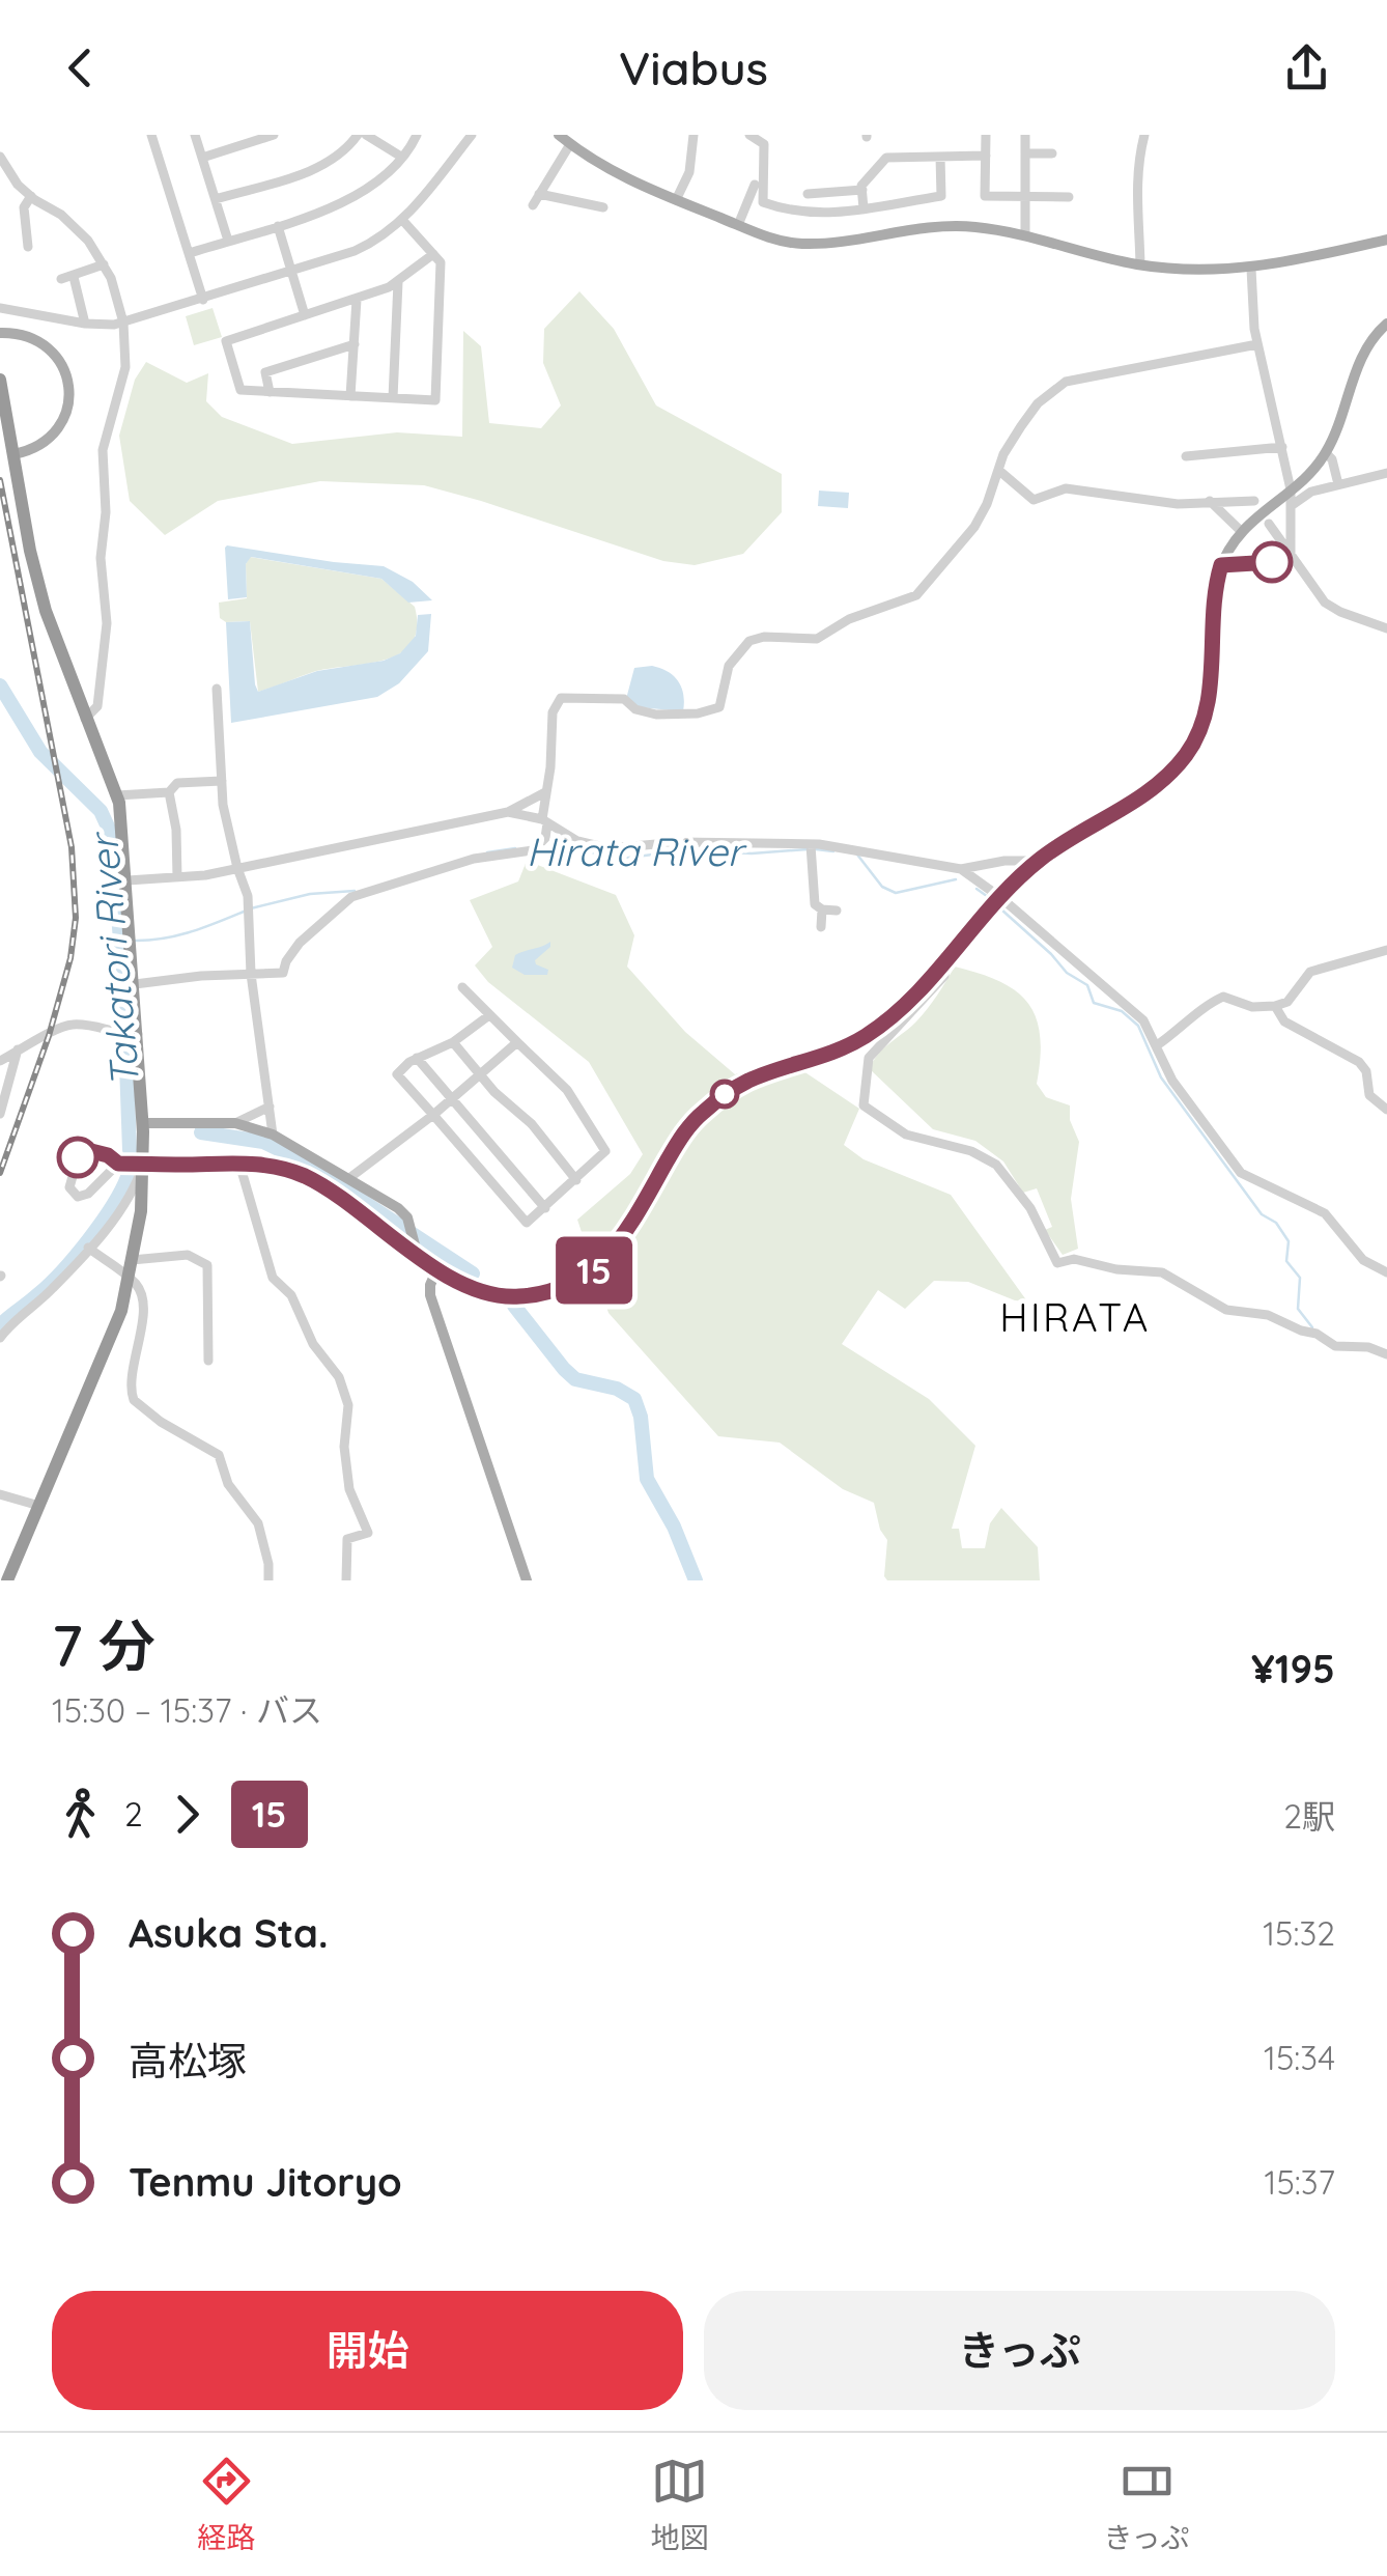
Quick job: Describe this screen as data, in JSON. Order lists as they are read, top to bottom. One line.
{"districts":["HIRATA"],"water":["Hirata River","Takatori River"],"lines":["bus line 15"],"page":{"header":"Viabus","on_map":"15","heading":["7 分","15:30 – 15:37 · バス","¥195"],"legs":["2","15","2駅"],"list":[{"name":"Asuka Sta.","value":"15:32"},{"name":"高松塚","value":"15:34"},{"name":"Tenmu Jitoryo","value":"15:37"}],"buttons":["開始","きっぷ"],"tabs":["経路","地図","きっぷ"]}}
